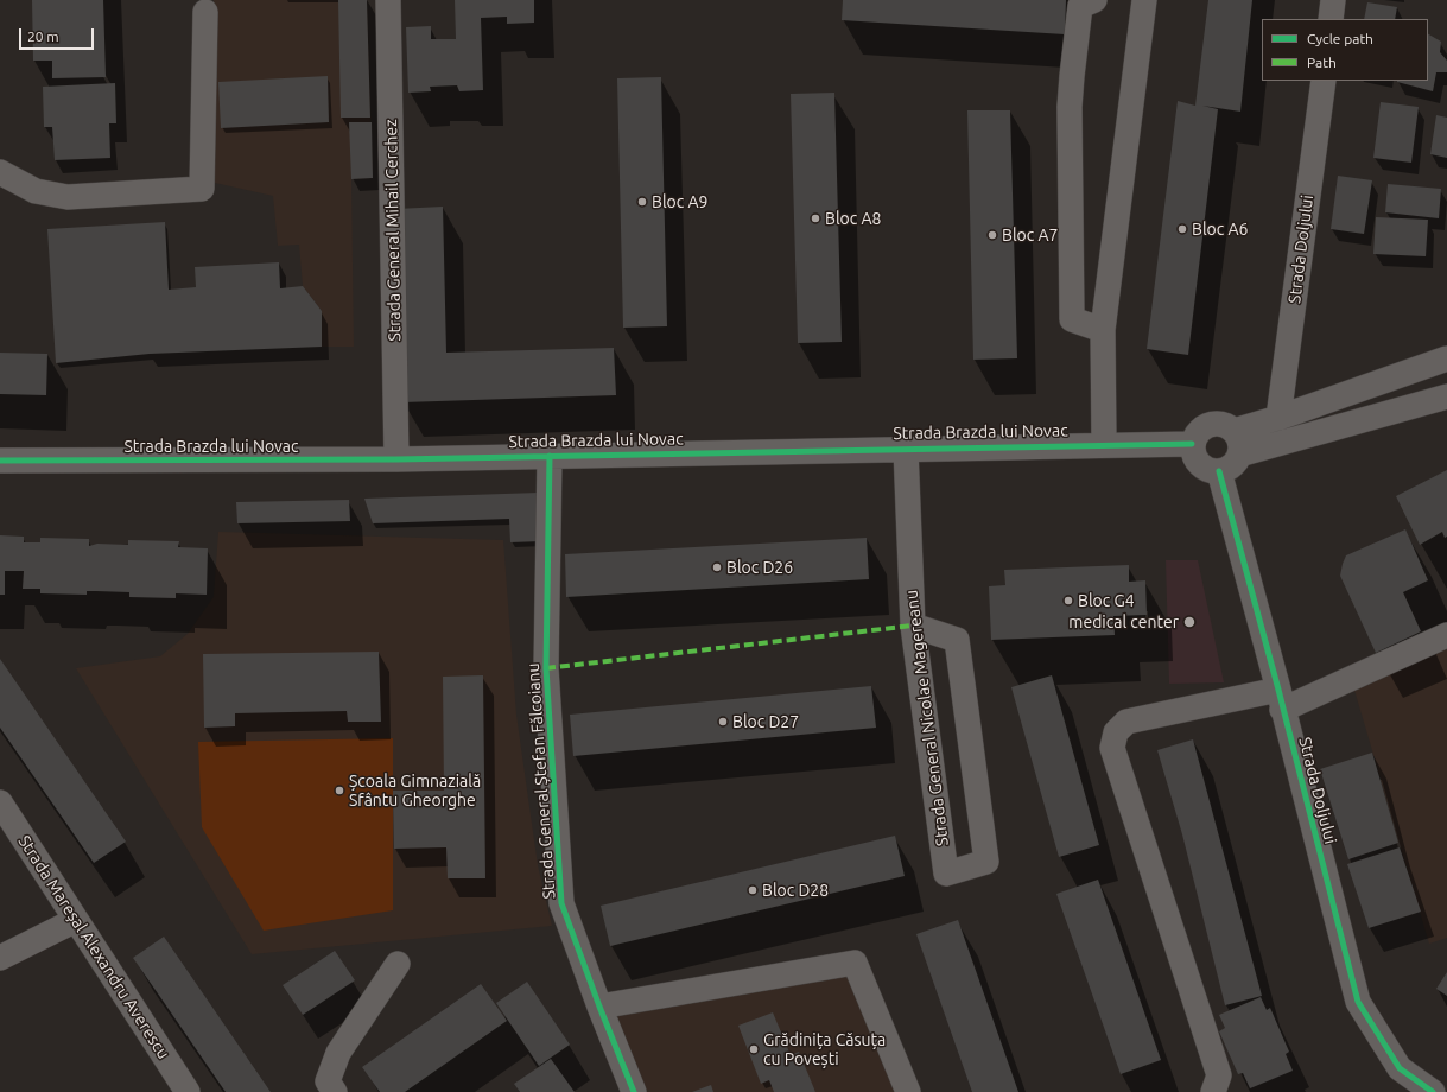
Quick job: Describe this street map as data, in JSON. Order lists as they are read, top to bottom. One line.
{"streets":{"street":["Strada General Mihail Cerchez","Strada Doljului","Strada Brazda lui Novac","Strada General Nicolae Magereanu","Strada General Ștefan Fălcoianu","Strada Mareșal Alexandru Averescu"]},"crossings":[["Strada General Mihail Cerchez","Strada Brazda lui Novac"],["Strada Doljului","Strada Brazda lui Novac"],["Strada Brazda lui Novac","Strada General Nicolae Magereanu"],["Strada Brazda lui Novac","Strada General Ștefan Fălcoianu"]],"places":["Bloc A9","Bloc A8","Bloc A6","Bloc A7","Bloc D26","Bloc G4","medical center","Bloc D27","Școala Gimnazială Sfântu Gheorghe","Bloc D28","Grădinița Căsuța cu Povești"],"legend":["Cycle path","Path"],"scale_bar":"20 m"}
